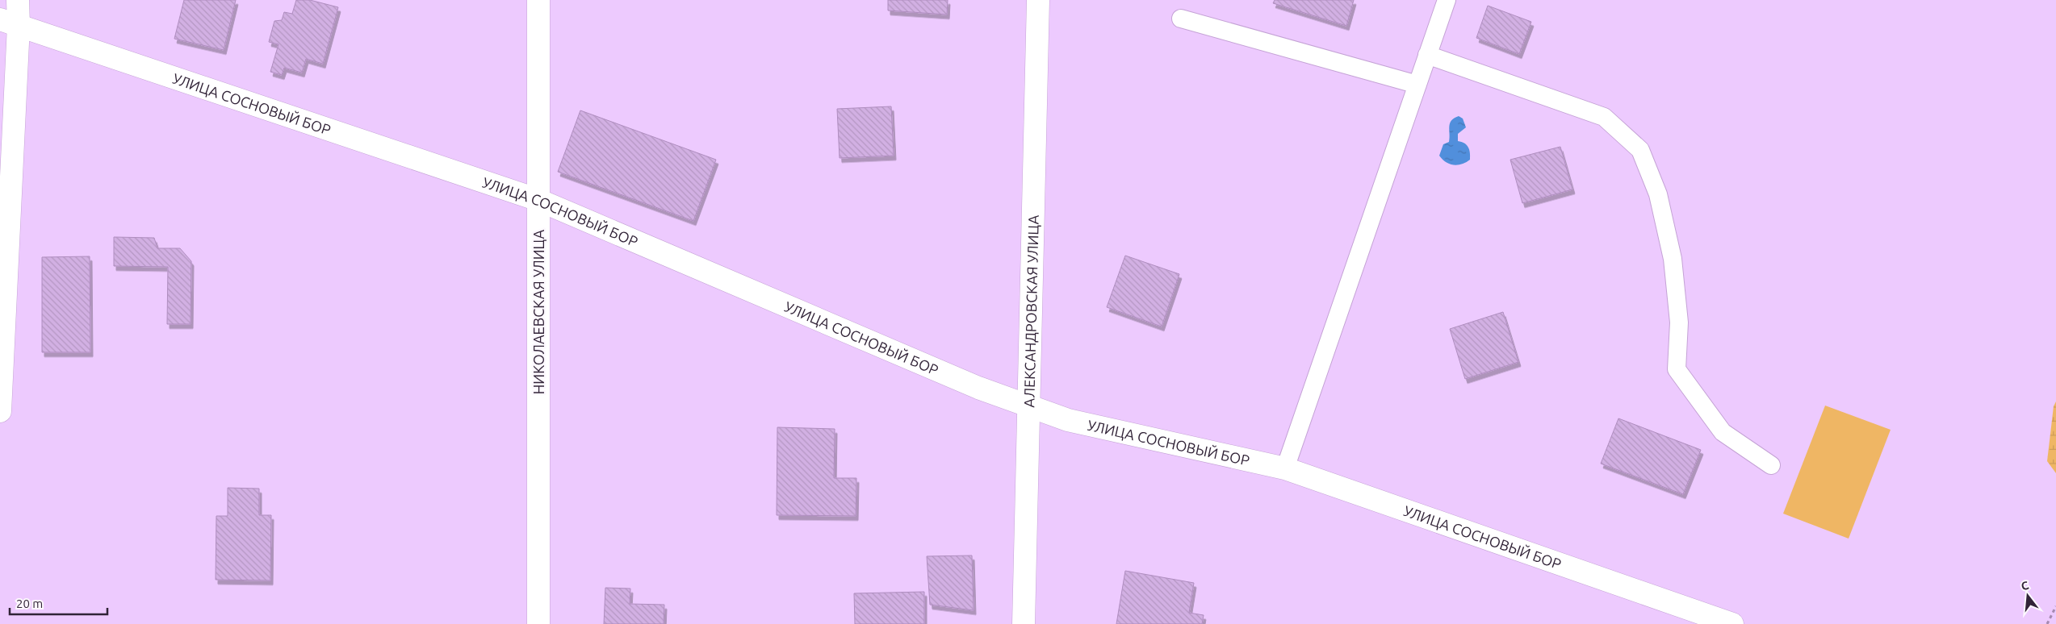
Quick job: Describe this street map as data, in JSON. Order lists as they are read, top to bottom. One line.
{"streets":{"street":["УЛИЦА СОСНОВЫЙ БОР","НИКОЛАЕВСКАЯ УЛИЦА","АЛЕКСАНДРОВСКАЯ УЛИЦА"]},"crossings":[["УЛИЦА СОСНОВЫЙ БОР","НИКОЛАЕВСКАЯ УЛИЦА"],["УЛИЦА СОСНОВЫЙ БОР","АЛЕКСАНДРОВСКАЯ УЛИЦА"]],"scale_bar":"20 m","north":"top"}
